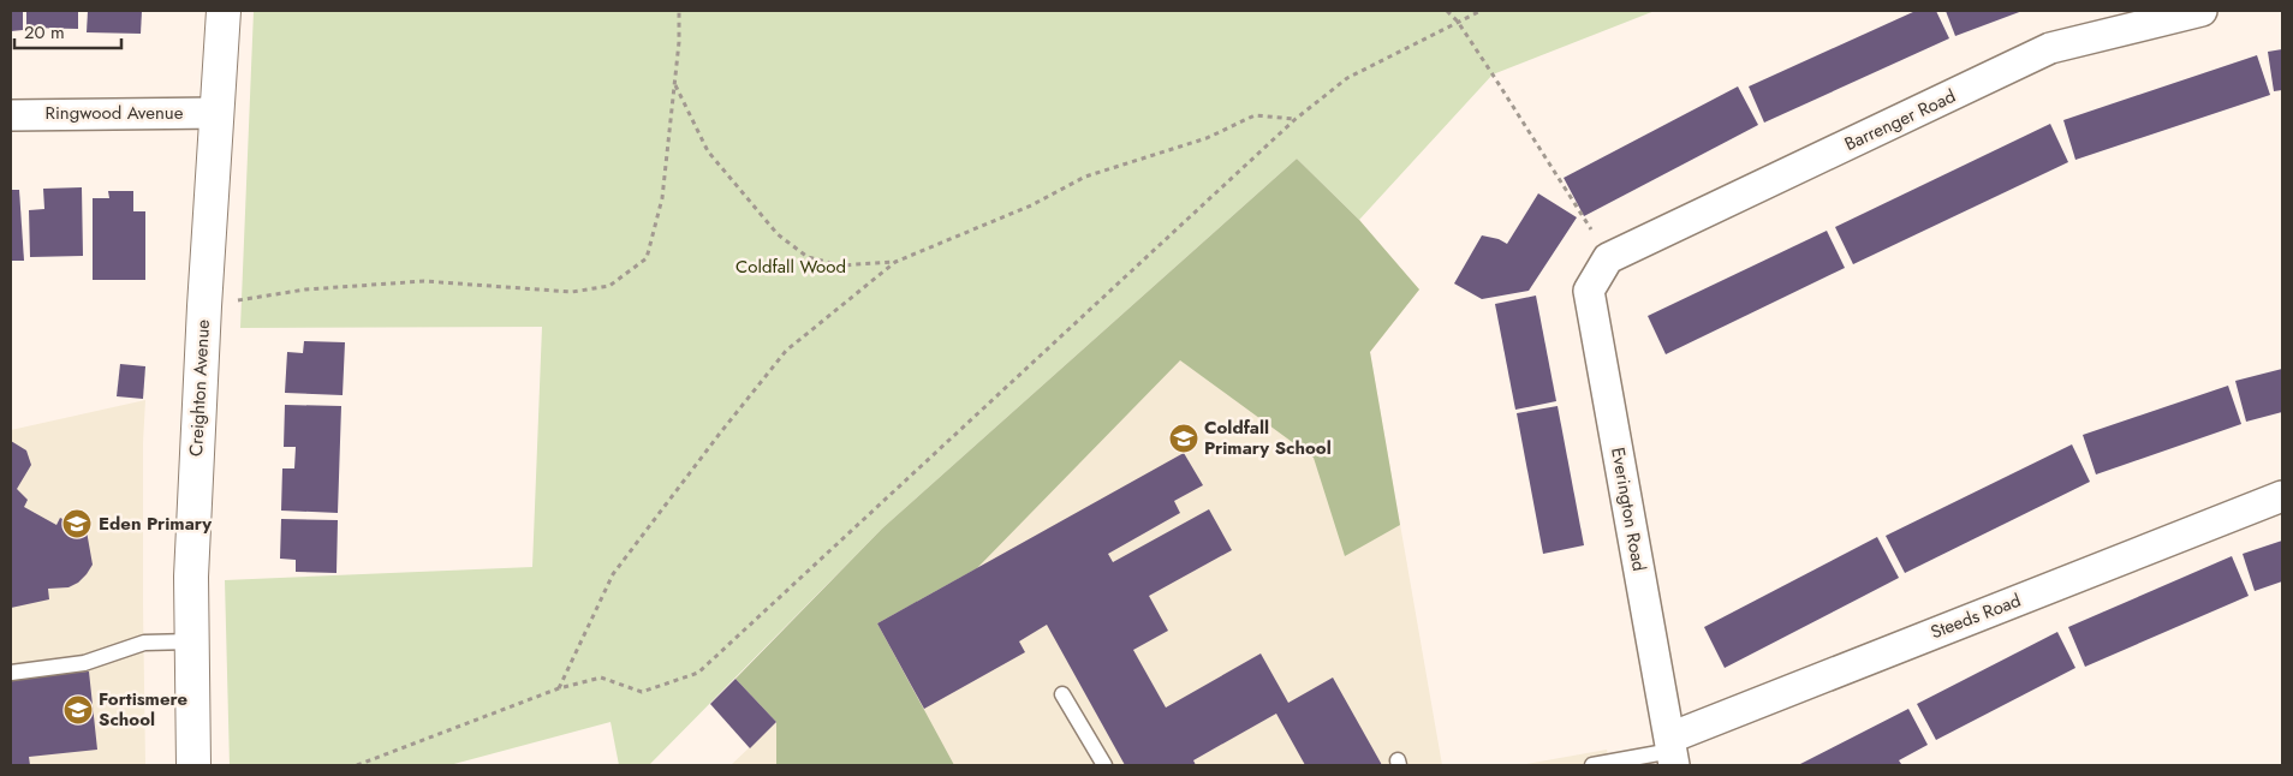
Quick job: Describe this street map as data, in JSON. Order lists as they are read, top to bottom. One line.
{"streets":{"street":["Ringwood Avenue","Barrenger Road","Creighton Avenue","Everington Road","Steeds Road"]},"crossings":[["Ringwood Avenue","Creighton Avenue"],["Barrenger Road","Everington Road"],["Everington Road","Steeds Road"]],"parks":["Coldfall Wood"],"places":{"school or university":["Coldfall Primary School","Eden Primary","Fortismere School"]},"scale_bar":"20 m"}
